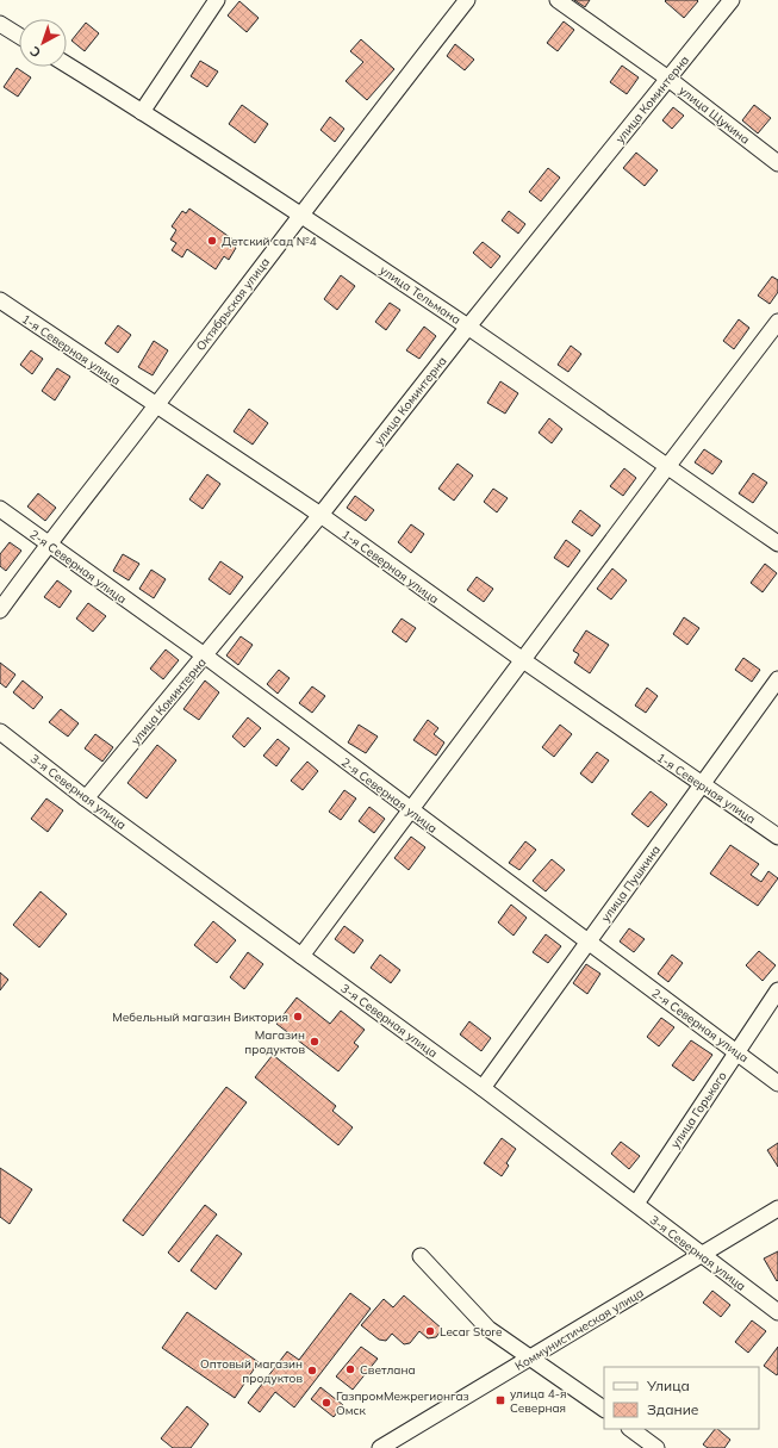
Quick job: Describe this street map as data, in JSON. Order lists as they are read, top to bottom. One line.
{"streets":{"street":["улица Коминтерна","улица Щукина","улица Тельмана","Октябрьская улица","1-я Северная улица","2-я Северная улица","3-я Северная улица","улица Пушкина","улица Горького","Коммунистическая улица"]},"crossings":[["улица Коминтерна","улица Щукина"],["улица Коминтерна","улица Тельмана"],["улица Коминтерна","1-я Северная улица"],["улица Коминтерна","2-я Северная улица"],["улица Коминтерна","3-я Северная улица"],["улица Тельмана","Октябрьская улица"],["Октябрьская улица","1-я Северная улица"],["Октябрьская улица","2-я Северная улица"],["1-я Северная улица","улица Пушкина"],["2-я Северная улица","улица Пушкина"],["2-я Северная улица","улица Горького"],["3-я Северная улица","улица Пушкина"],["3-я Северная улица","улица Горького"],["3-я Северная улица","Коммунистическая улица"]],"places":{"other":["Детский сад №4","Мебельный магазин Виктория","Магазин продуктов","Lecar Store","Светлана","Оптовый магазин продуктов","ГазпромМежрегионгаз Омск"],"transit":["улица 4-я Северная"]},"legend":["Улица","Здание"],"north":"bottom left"}
